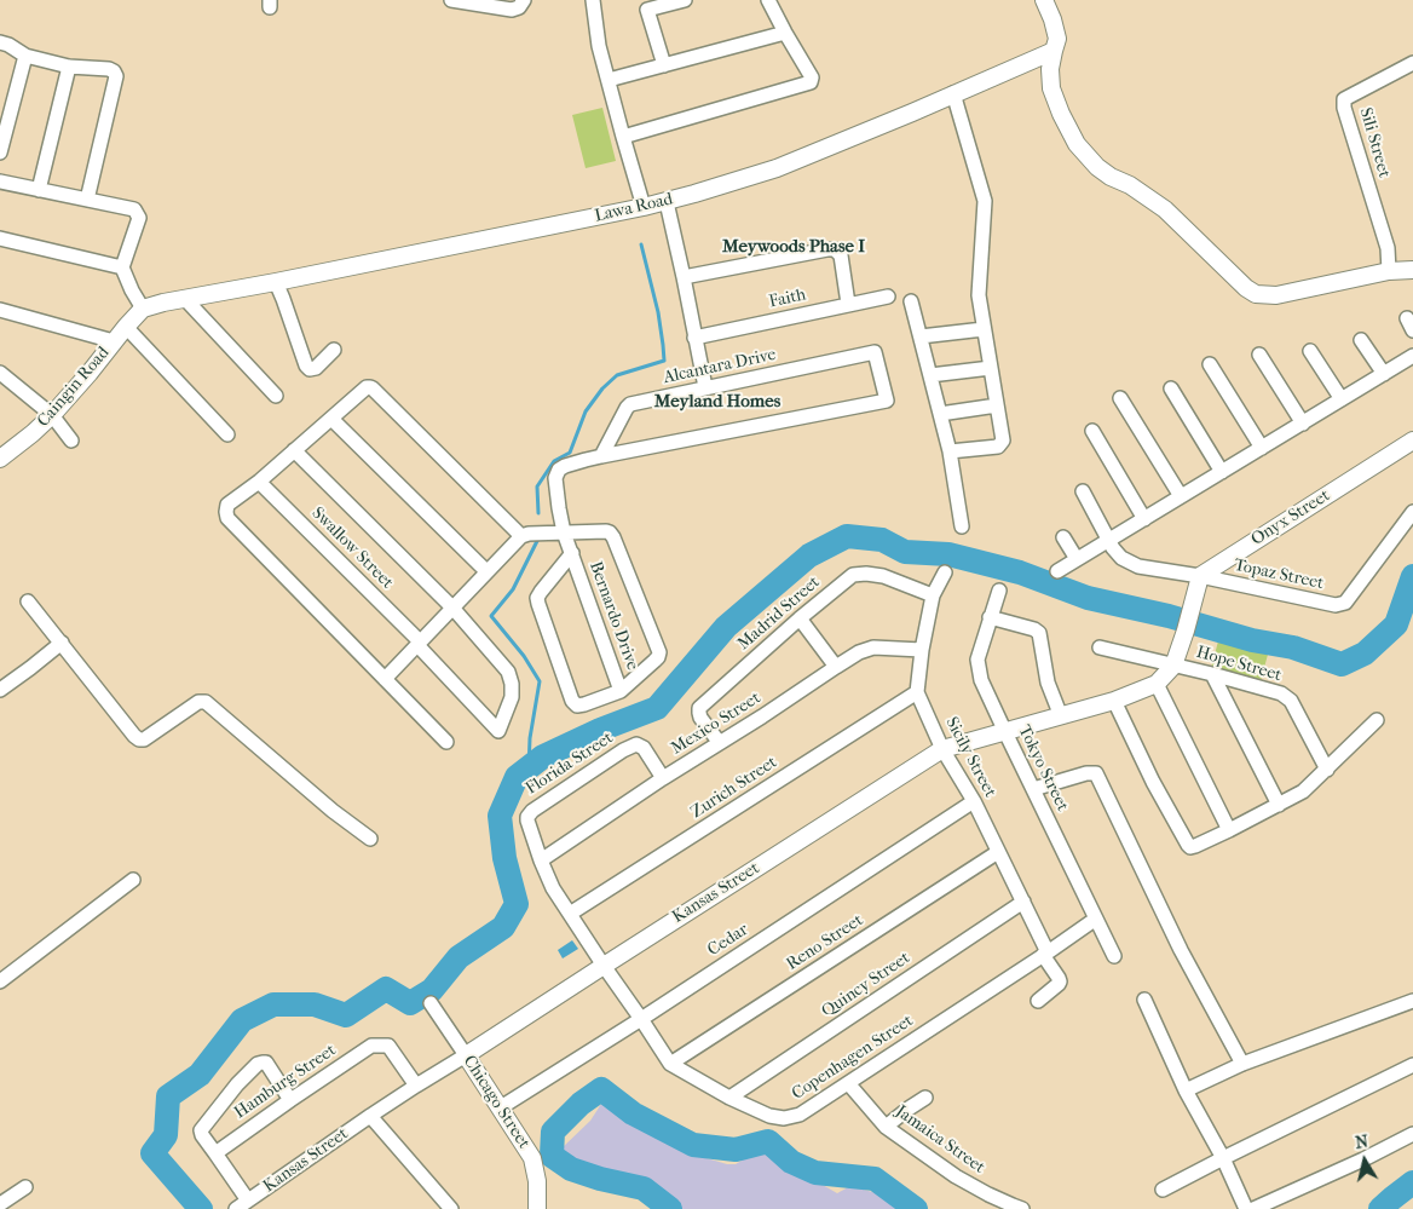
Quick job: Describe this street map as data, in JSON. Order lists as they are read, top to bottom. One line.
{"streets":{"street":["Sili Street","Lawa Road","Faith","Alcantara Drive","Caingin Road","Onyx Street","Swallow Street","Topaz Street","Madrid Street","Bernardo Drive","Hope Street","Mexico Street","Sicily Street","Florida Street","Tokyo Street","Zurich Street","Kansas Street","Cedar","Reno Street","Quincy Street","Copenhagen Street","Hamburg Street","Chicago Street","Jamaica Street"]},"crossings":[["Lawa Road","Caingin Road"],["Alcantara Drive","Bernardo Drive"],["Onyx Street","Topaz Street"],["Onyx Street","Kansas Street"],["Topaz Street","Kansas Street"],["Madrid Street","Mexico Street"],["Hope Street","Kansas Street"],["Mexico Street","Florida Street"],["Mexico Street","Copenhagen Street"],["Sicily Street","Zurich Street"],["Sicily Street","Kansas Street"],["Sicily Street","Cedar"],["Sicily Street","Reno Street"],["Sicily Street","Quincy Street"],["Sicily Street","Copenhagen Street"],["Florida Street","Copenhagen Street"],["Tokyo Street","Kansas Street"],["Tokyo Street","Copenhagen Street"],["Zurich Street","Copenhagen Street"],["Kansas Street","Copenhagen Street"],["Kansas Street","Hamburg Street"],["Kansas Street","Chicago Street"],["Cedar","Copenhagen Street"],["Cedar","Chicago Street"],["Reno Street","Copenhagen Street"],["Quincy Street","Copenhagen Street"],["Copenhagen Street","Jamaica Street"]],"districts":["Meywoods Phase I","Meyland Homes"],"north":"top"}
